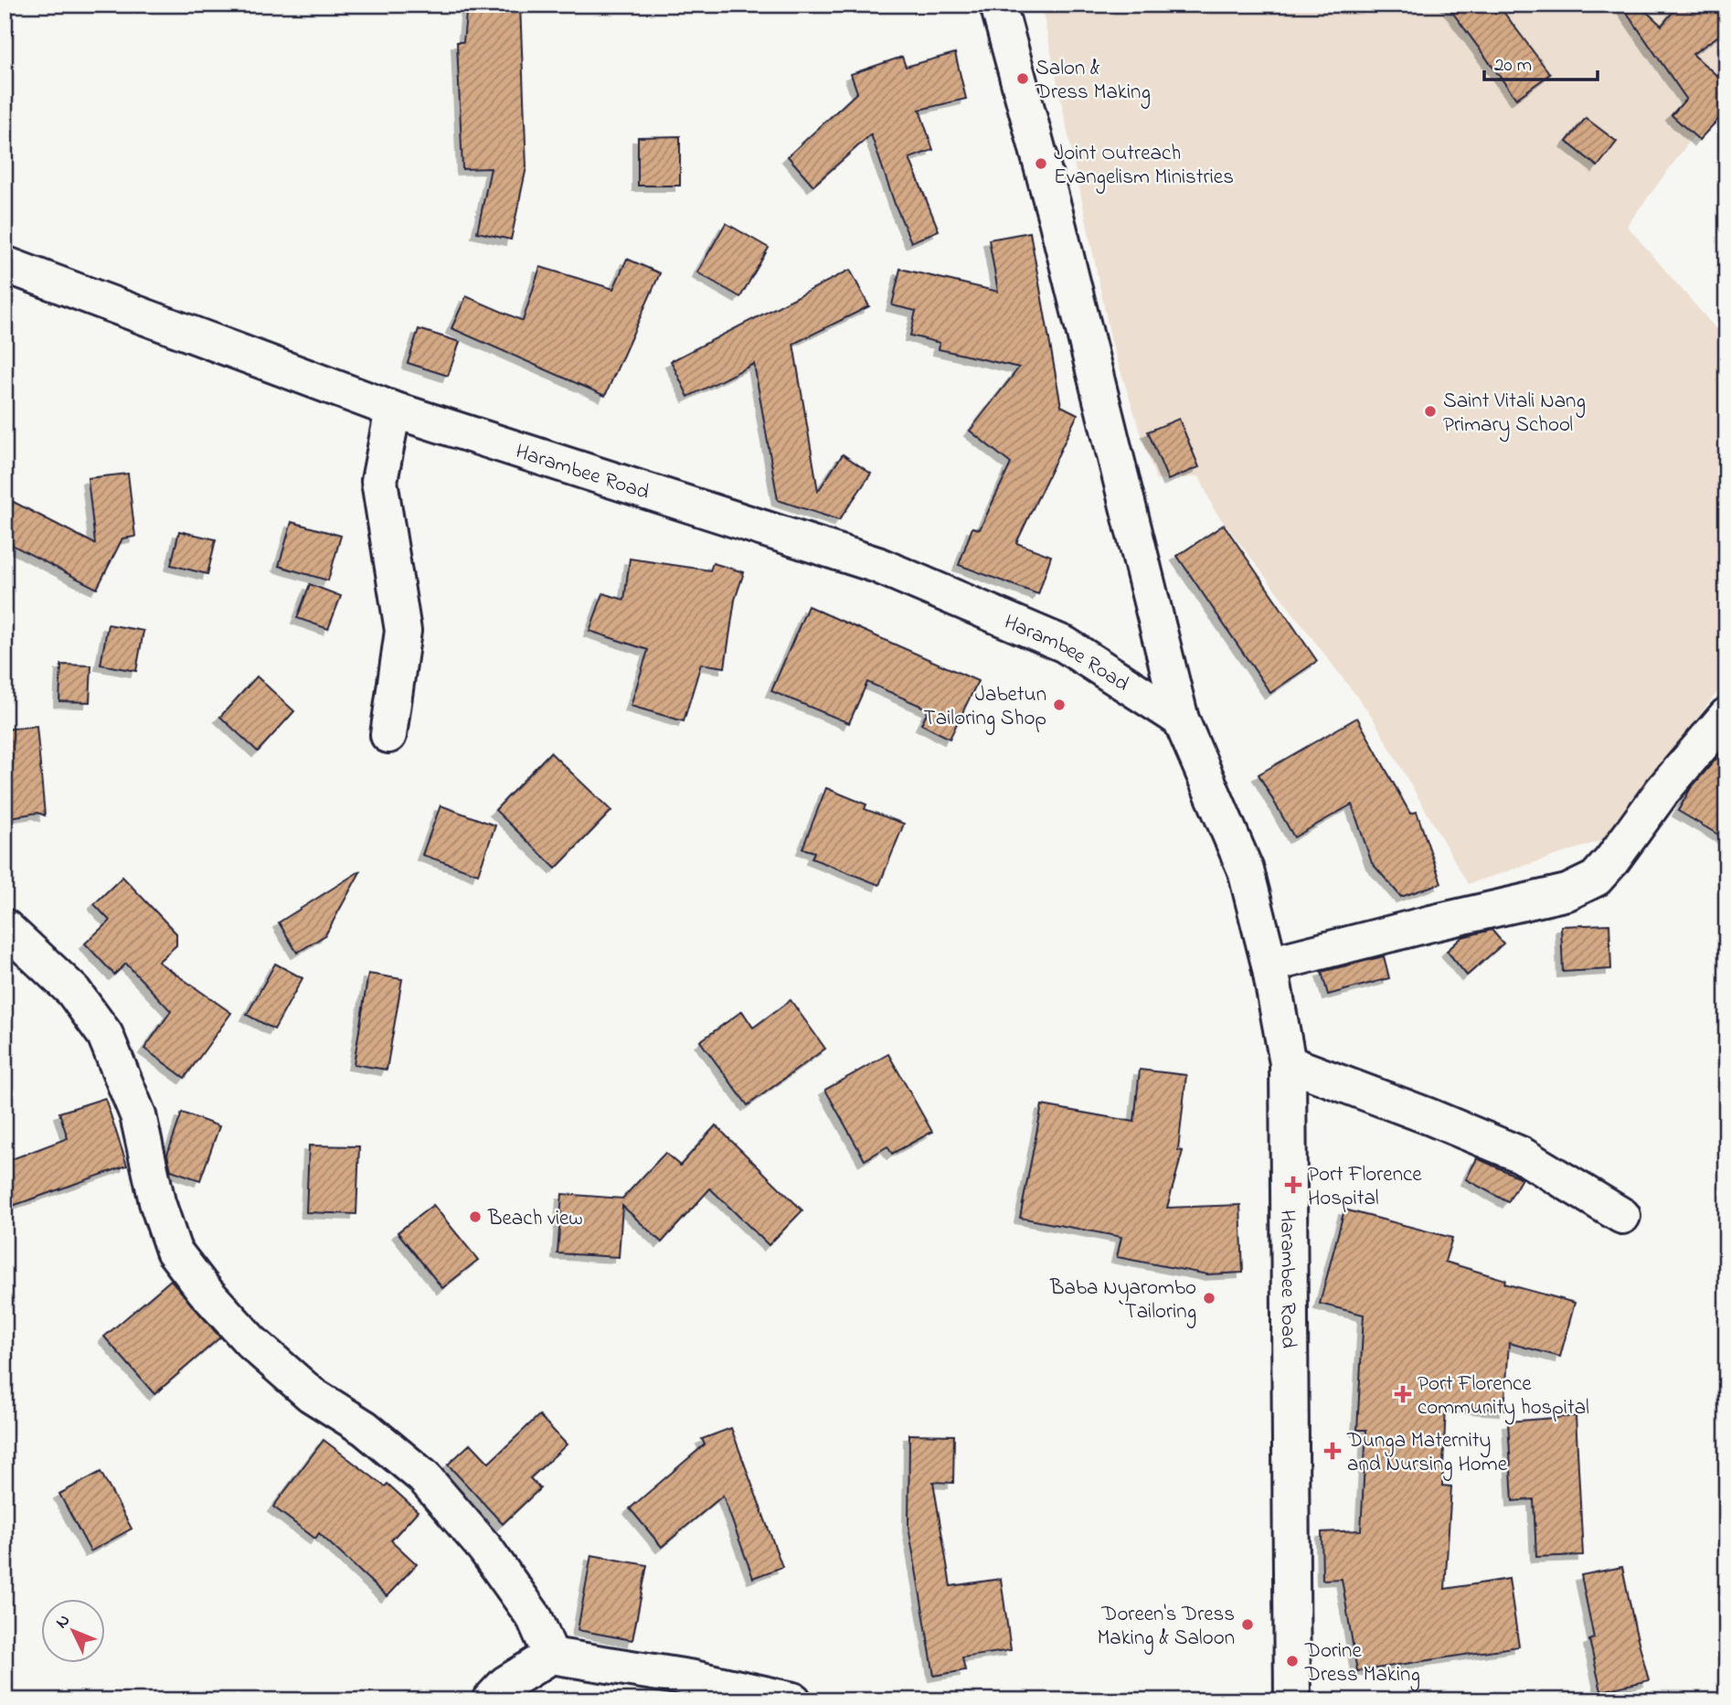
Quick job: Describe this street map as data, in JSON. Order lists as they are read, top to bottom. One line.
{"streets":{"street":["Harambee Road"]},"places":{"other":["Salon & Dress Making","Joint Outreach Evangelism Ministries","Saint Vitali Nang Primary School","Jabetun Tailoring Shop","Beach view","Baba Nyarombo Tailoring","Doreen's Dress Making & Saloon","Dorine Dress Making"],"health":["Port Florence Hospital","Port Florence community hospital","Dunga Maternity and Nursing Home"]},"scale_bar":"20 m","north":"top left"}
